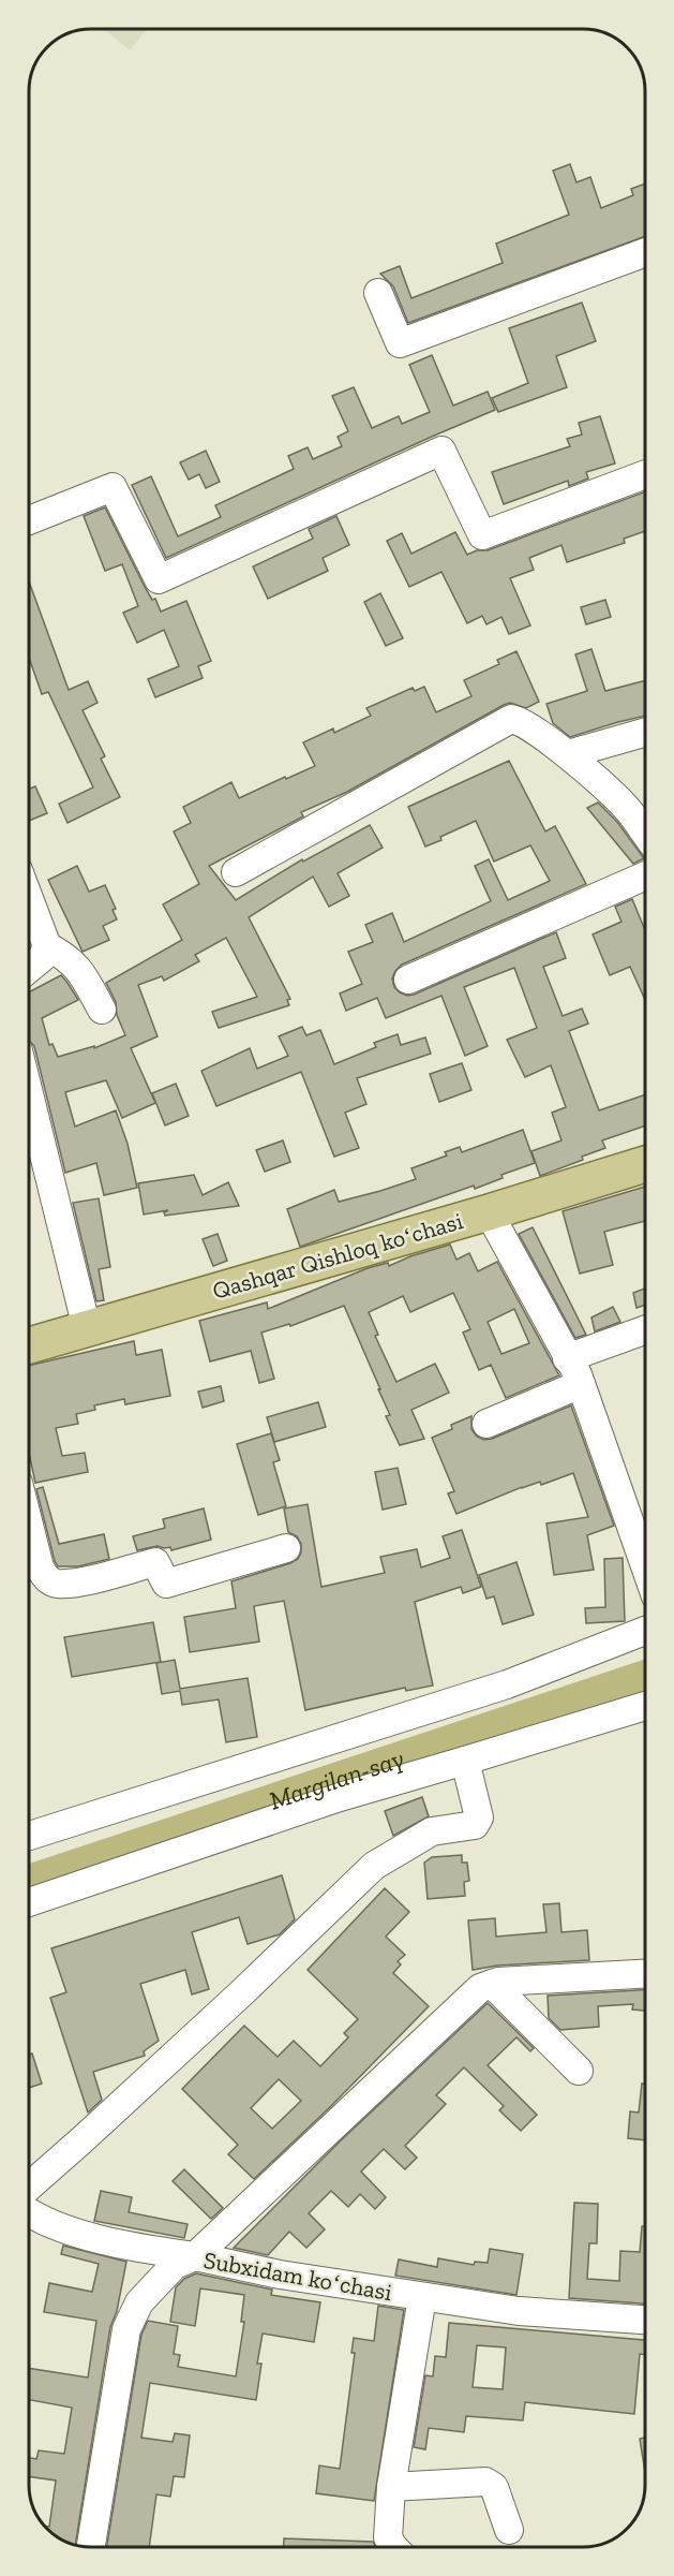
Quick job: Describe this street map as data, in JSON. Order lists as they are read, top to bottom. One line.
{"streets":{"main road":["Qashqar Qishloq koʻchasi"],"street":["Subxidam koʻchasi"]},"water":["Margilan-say"]}
